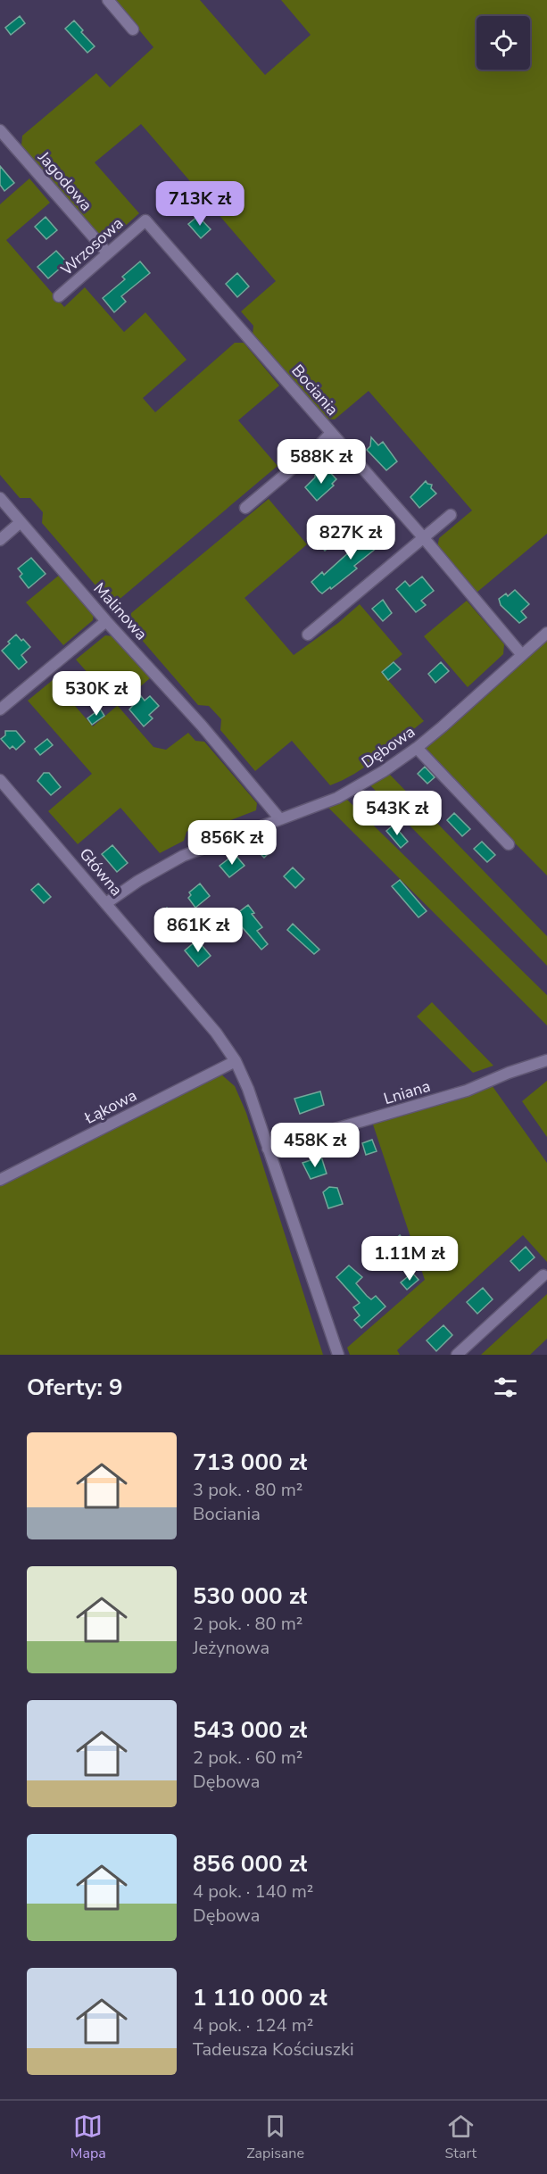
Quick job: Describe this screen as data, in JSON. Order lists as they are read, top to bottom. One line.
{"streets":{"street":["Jagodowa","Wrzosowa","Bociania","Malinowa","Dębowa","Główna","Lniana","Łąkowa"]},"crossings":[["Jagodowa","Wrzosowa"],["Wrzosowa","Bociania"],["Bociania","Dębowa"],["Malinowa","Dębowa"],["Dębowa","Główna"],["Główna","Lniana"],["Główna","Łąkowa"]],"page":{"price":["713K zł","588K zł","827K zł","530K zł","543K zł","856K zł","861K zł","458K zł","1.11M zł"],"heading":"Oferty: 9","list":[{"name":"713 000 zł","note":"3 pok. · 80 m² · Bociania"},{"name":"530 000 zł","note":"2 pok. · 80 m² · Jeżynowa"},{"name":"543 000 zł","note":"2 pok. · 60 m² · Dębowa"},{"name":"856 000 zł","note":"4 pok. · 140 m² · Dębowa"},{"name":"1 110 000 zł","note":"4 pok. · 124 m² · Tadeusza Kościuszki"}],"tabs":["Mapa","Zapisane","Start"]}}
